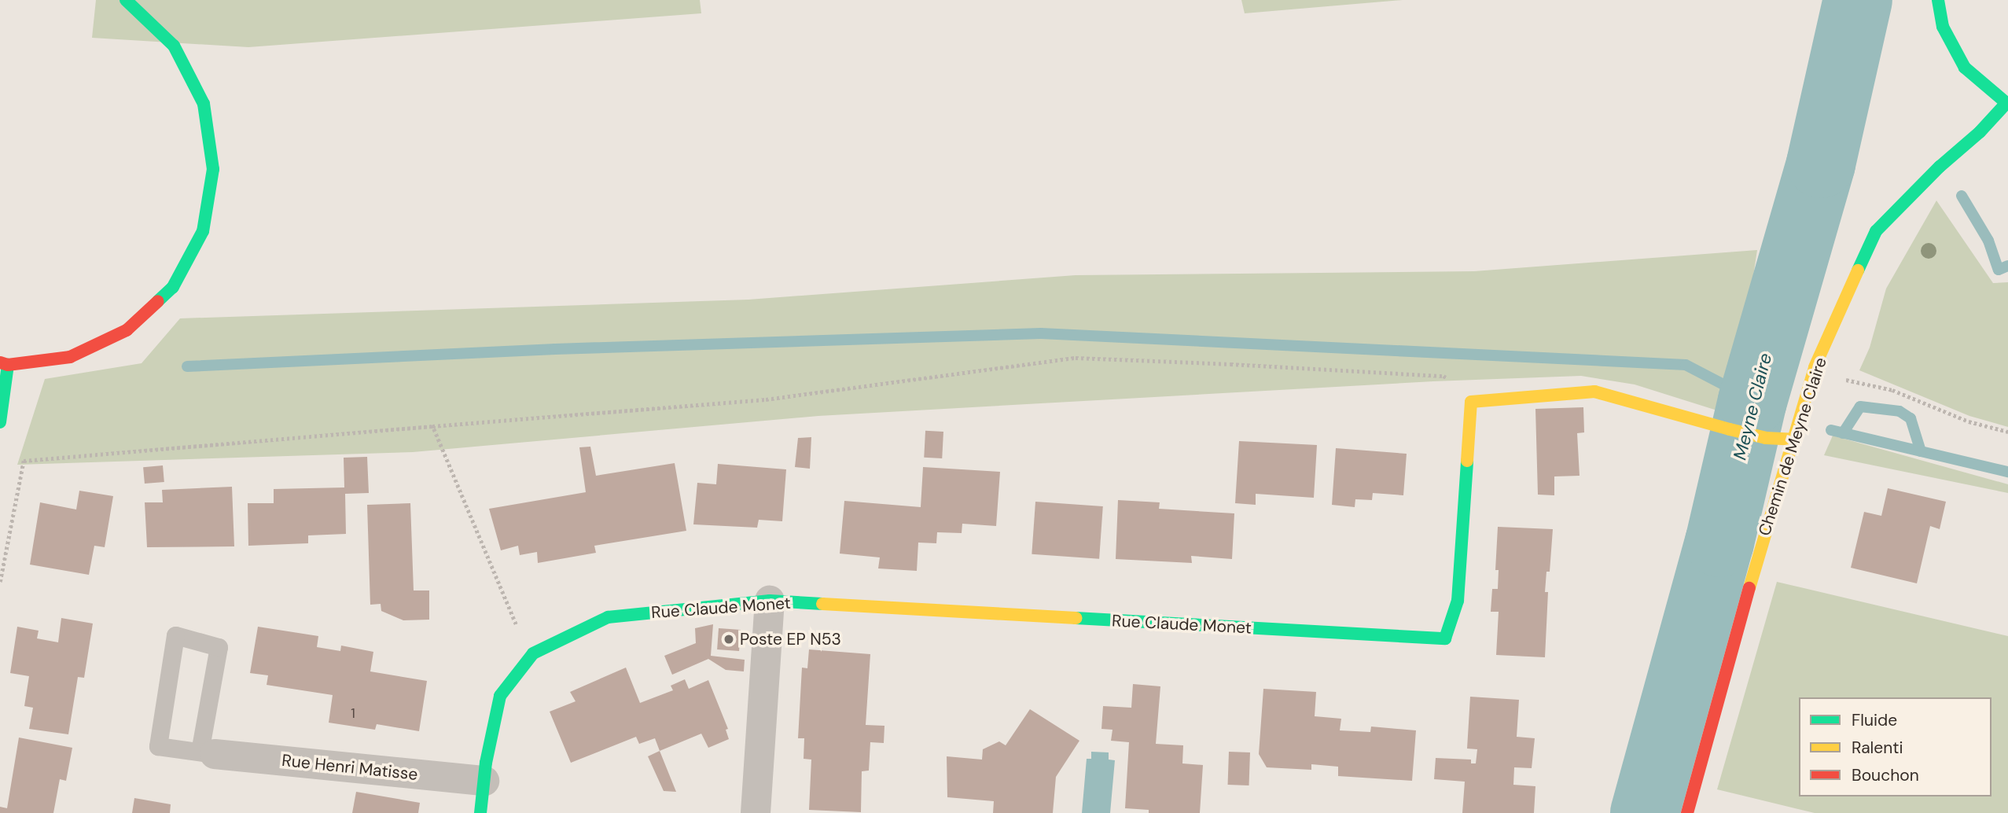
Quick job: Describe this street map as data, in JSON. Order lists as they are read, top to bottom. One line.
{"streets":{"street":["Chemin de Meyne Claire","Rue Claude Monet","Rue Henri Matisse"]},"crossings":[["Rue Claude Monet","Rue Henri Matisse"]],"water":["Meyne Claire"],"places":["Poste EP N53"],"house_numbers":["1"],"legend":["Fluide","Ralenti","Bouchon"]}
